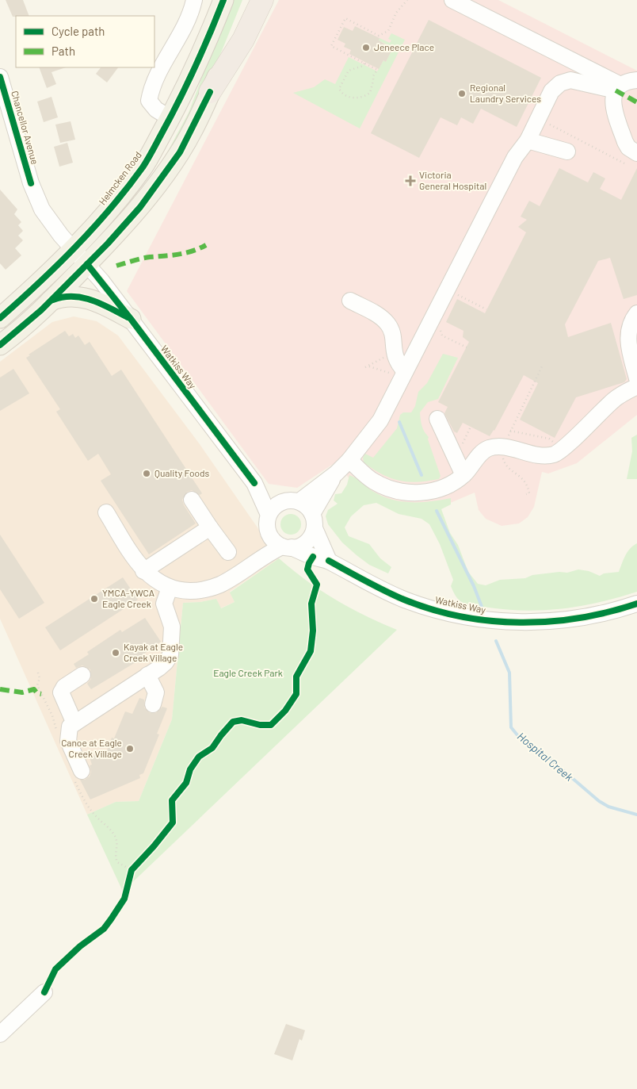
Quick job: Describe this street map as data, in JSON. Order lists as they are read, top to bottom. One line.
{"streets":{"main road":["Helmcken Road"],"street":["Chancellor Avenue","Watkiss Way"]},"crossings":[["Chancellor Avenue","Helmcken Road"],["Chancellor Avenue","Watkiss Way"],["Helmcken Road","Watkiss Way"]],"water":["Hospital Creek"],"parks":["Eagle Creek Park"],"places":{"other":["Jeneece Place","Regional Laundry Services","Quality Foods","YMCA-YWCA Eagle Creek","Kayak at Eagle Creek Village","Canoe at Eagle Creek Village"],"health":["Victoria General Hospital"]},"legend":["Cycle path","Path"]}
